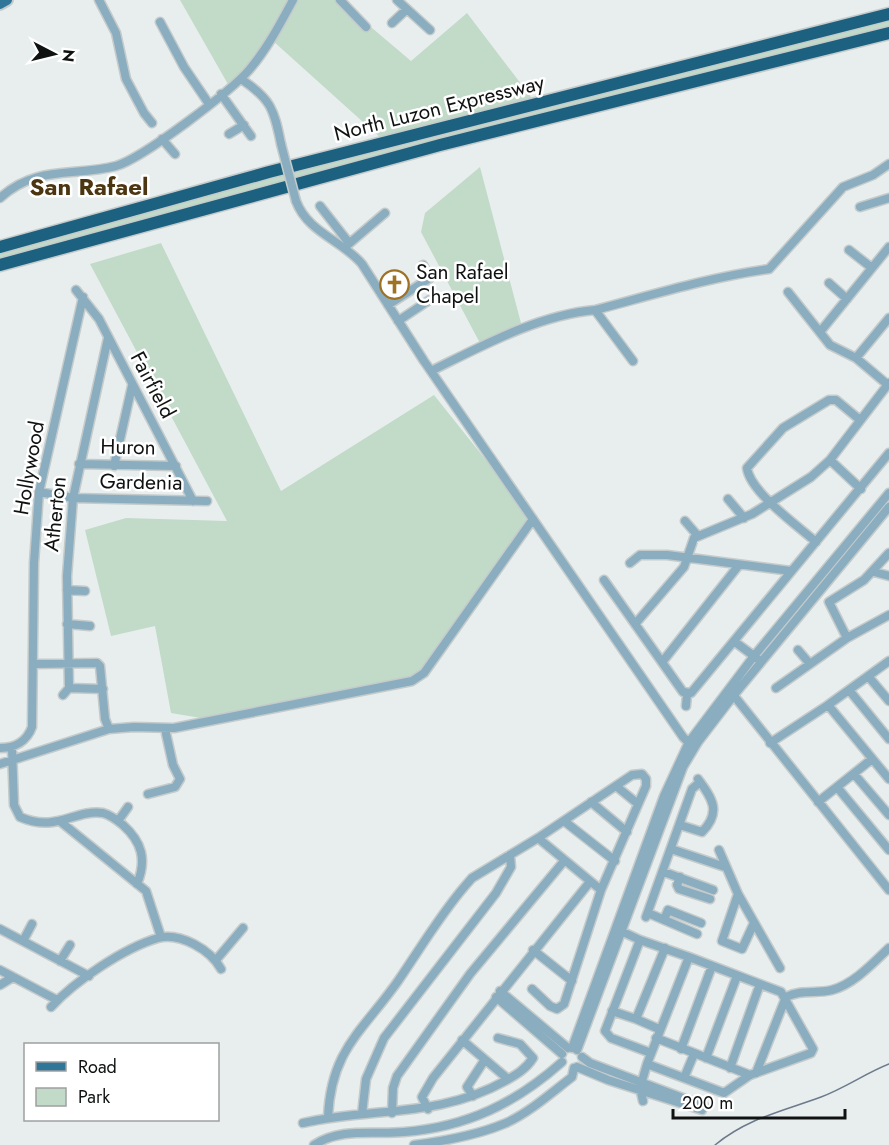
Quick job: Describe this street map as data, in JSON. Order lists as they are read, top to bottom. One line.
{"streets":{"highway":["North Luzon Expressway"],"street":["Fairfield","Huron","Hollywood","Gardenia","Atherton"]},"crossings":[["Fairfield","Huron"],["Fairfield","Hollywood"],["Fairfield","Gardenia"],["Fairfield","Atherton"],["Huron","Atherton"],["Hollywood","Gardenia"],["Gardenia","Atherton"]],"districts":["San Rafael"],"places":{"church":["San Rafael Chapel"]},"legend":["Road","Park"],"scale_bar":"200 m","north":"right"}
